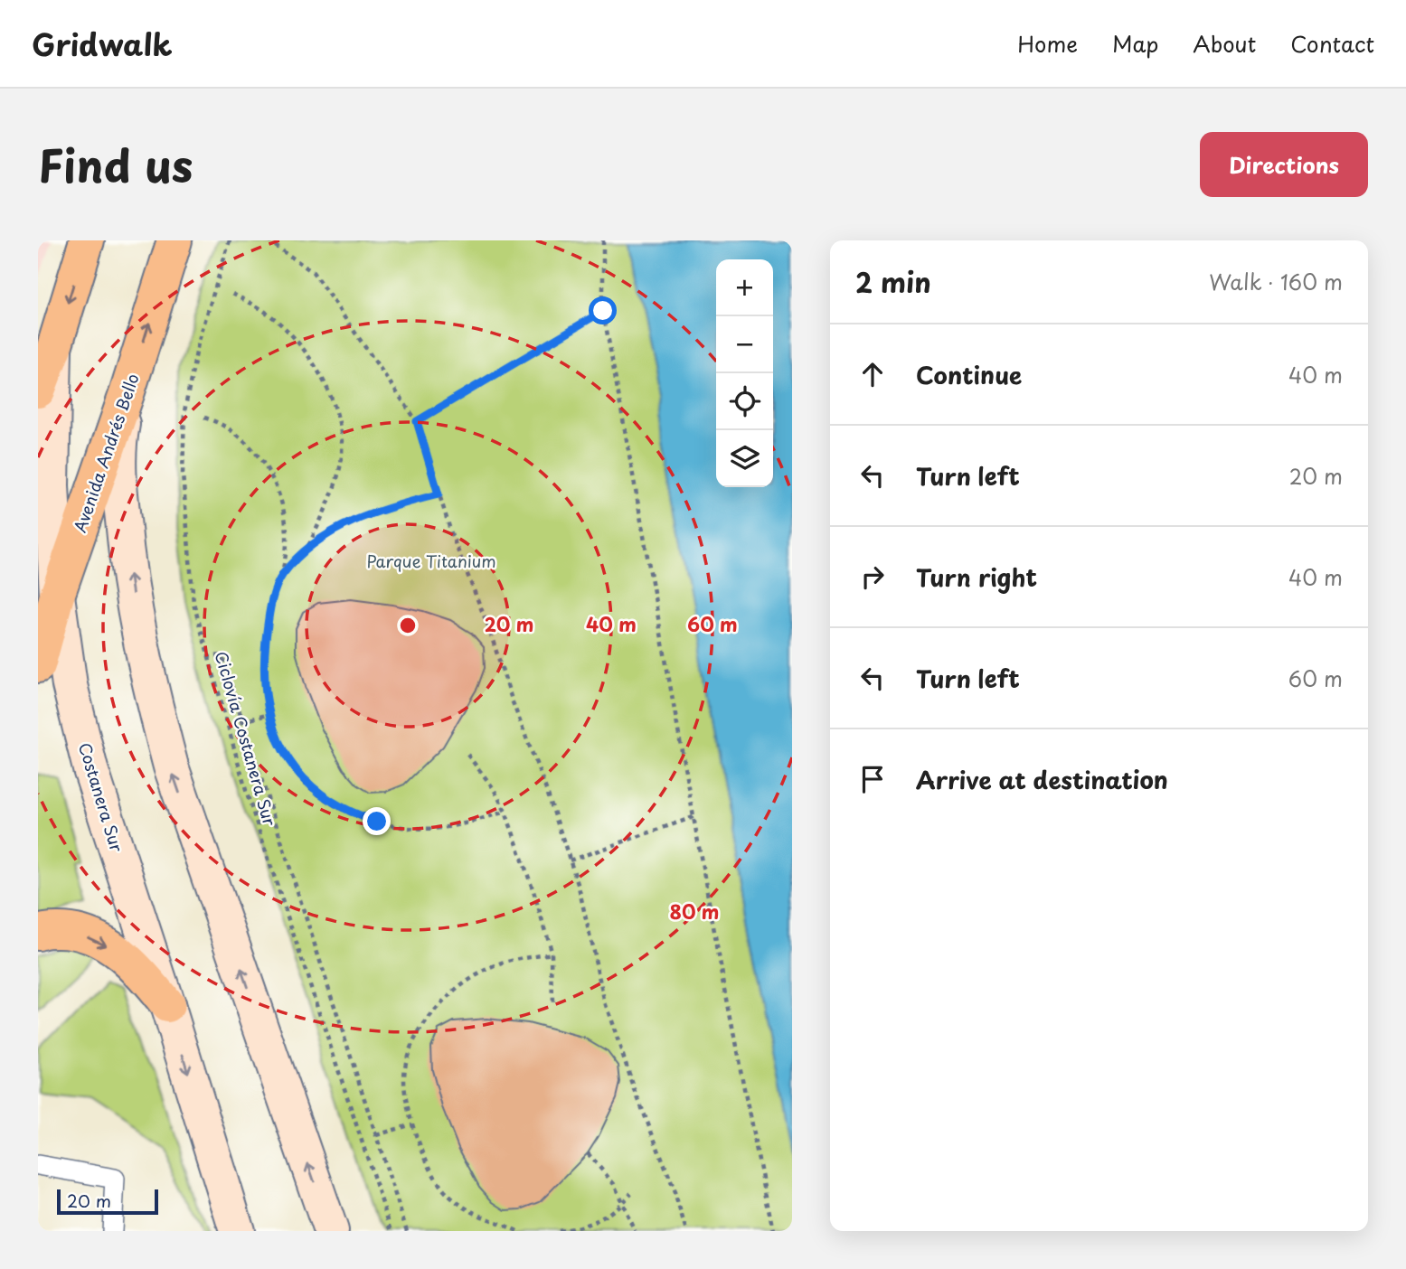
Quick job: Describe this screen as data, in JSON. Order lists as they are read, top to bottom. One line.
{"streets":{"main road":["Avenida Andrés Bello","Costanera Sur"],"path":["Ciclovía Costanera Sur"]},"crossings":[["Avenida Andrés Bello","Costanera Sur"]],"parks":["Parque Titanium"],"scale_bar":"20 m","page":{"header":"Gridwalk","nav":["Home","Map","About","Contact"],"title":"Find us","buttons":"Directions","heading":["2 min","Walk · 160 m"],"map_buttons":["+","−"],"list":[["Continue","40 m"],["Turn left","20 m"],["Turn right","40 m"],["Turn left","60 m"],"Arrive at destination"],"scale":"20 m"},"rings":["20 m","40 m","60 m","80 m"]}
